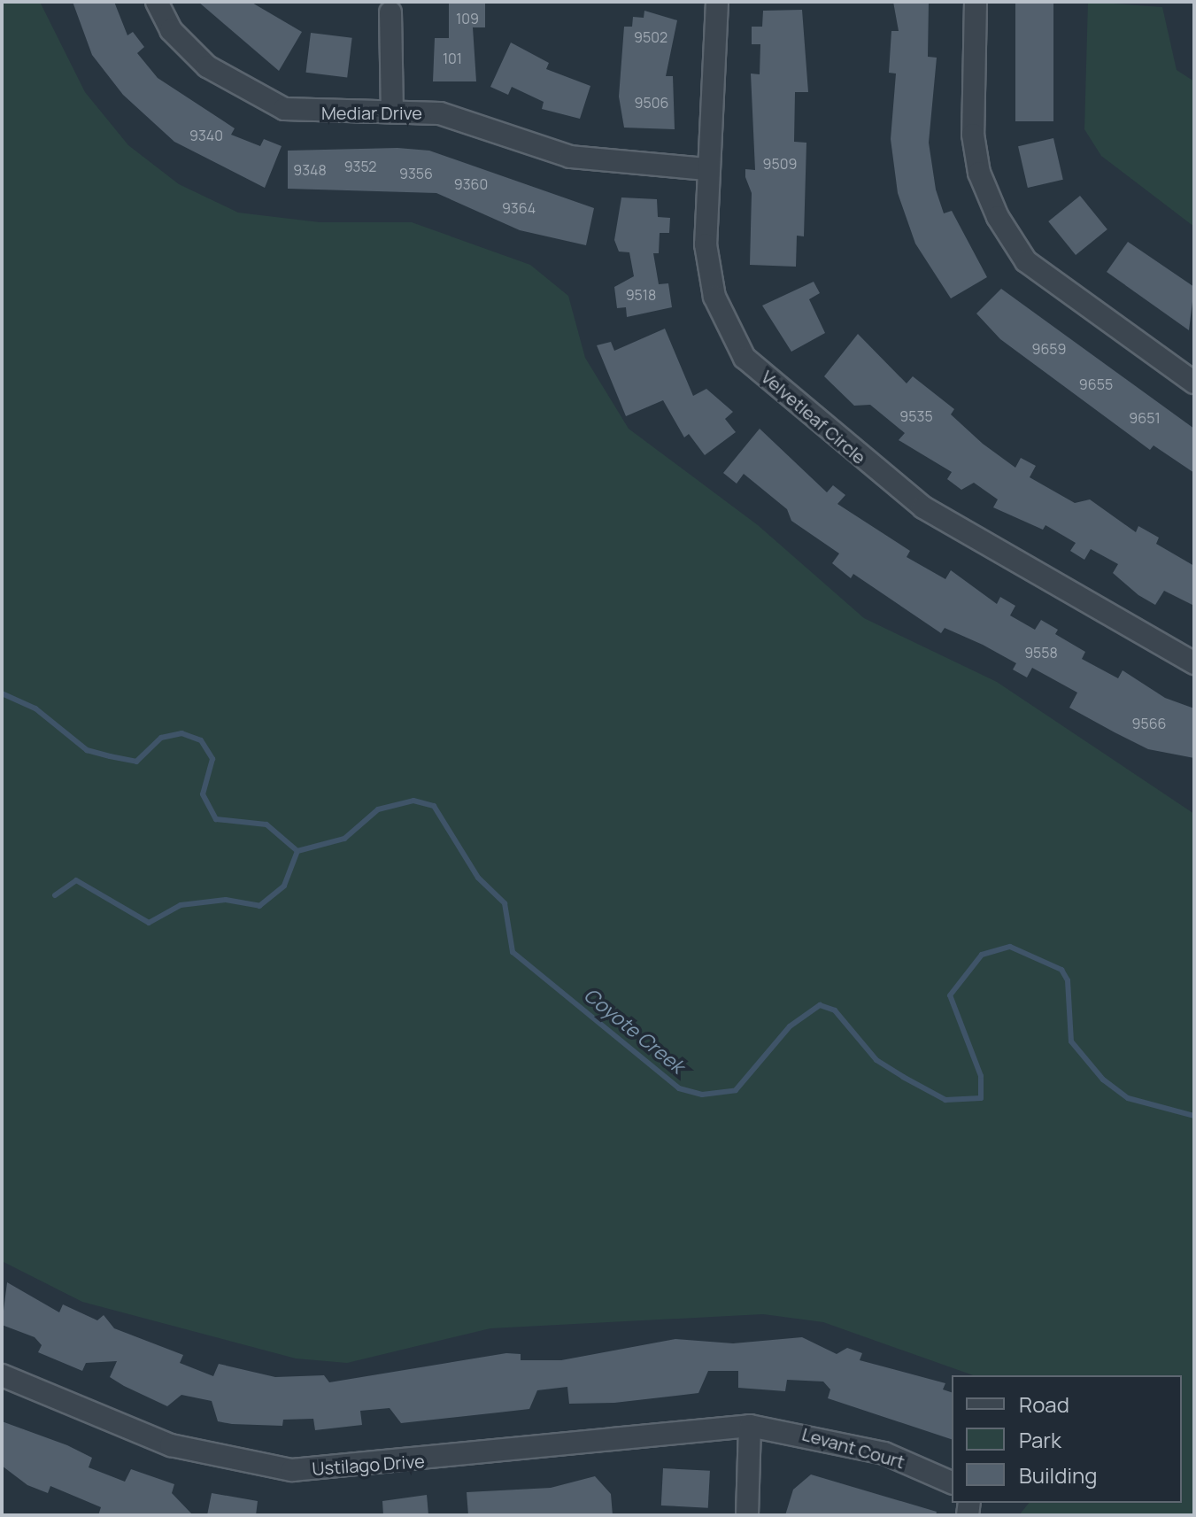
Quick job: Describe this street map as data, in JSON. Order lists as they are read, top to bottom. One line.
{"streets":{"street":["Mediar Drive","Velvetleaf Circle","Levant Court","Ustilago Drive"]},"crossings":[["Mediar Drive","Velvetleaf Circle"],["Levant Court","Ustilago Drive"]],"water":["Coyote Creek"],"house_numbers":["109","9502","101","9506","9340","9509","9352","9348","9356","9360","9364","9518","9659","9655","9535","9651","9558","9566"],"legend":["Road","Park","Building"]}
